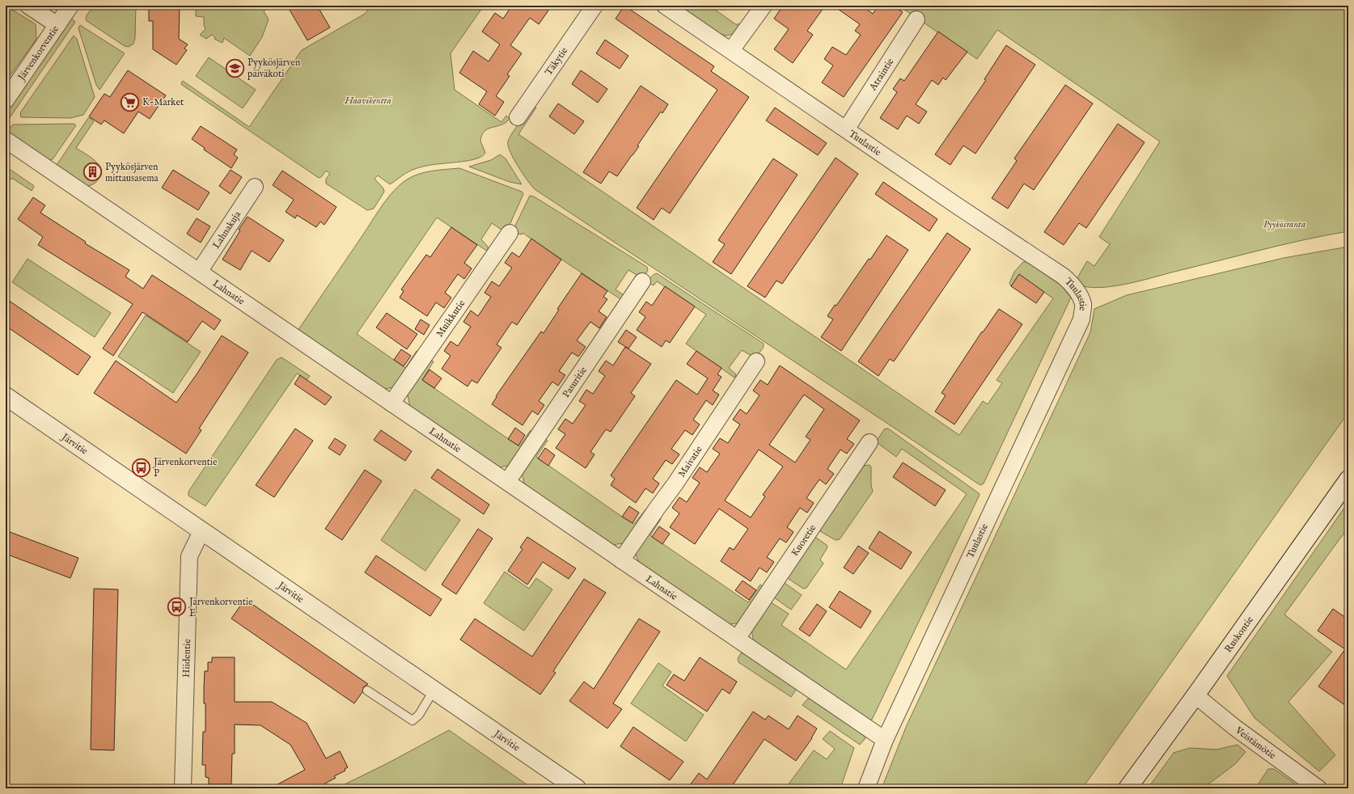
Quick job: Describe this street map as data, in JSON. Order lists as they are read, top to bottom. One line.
{"streets":{"street":["Järvenkorventie","Täkytie","Atraintie","Tuulastie","Lahnakuja","Lahnatie","Muikkutie","Pasuritie","Järvitie","Maivatie","Kuoretie","Ruskontie","Hiidentie","Veistämötie"]},"crossings":[["Atraintie","Tuulastie"],["Tuulastie","Lahnatie"],["Lahnakuja","Lahnatie"],["Lahnatie","Muikkutie"],["Lahnatie","Pasuritie"],["Lahnatie","Maivatie"],["Lahnatie","Kuoretie"],["Järvitie","Hiidentie"],["Ruskontie","Veistämötie"]],"parks":["Haavikenttä","Pyykösranta"],"places":{"school or university":["Pyykösjärven päiväkoti"],"supermarket":["K-Market"],"building":["Pyykösjärven mittausasema"],"bus stop":["Järvenkorventie P","Järvenkorventie E"]}}
